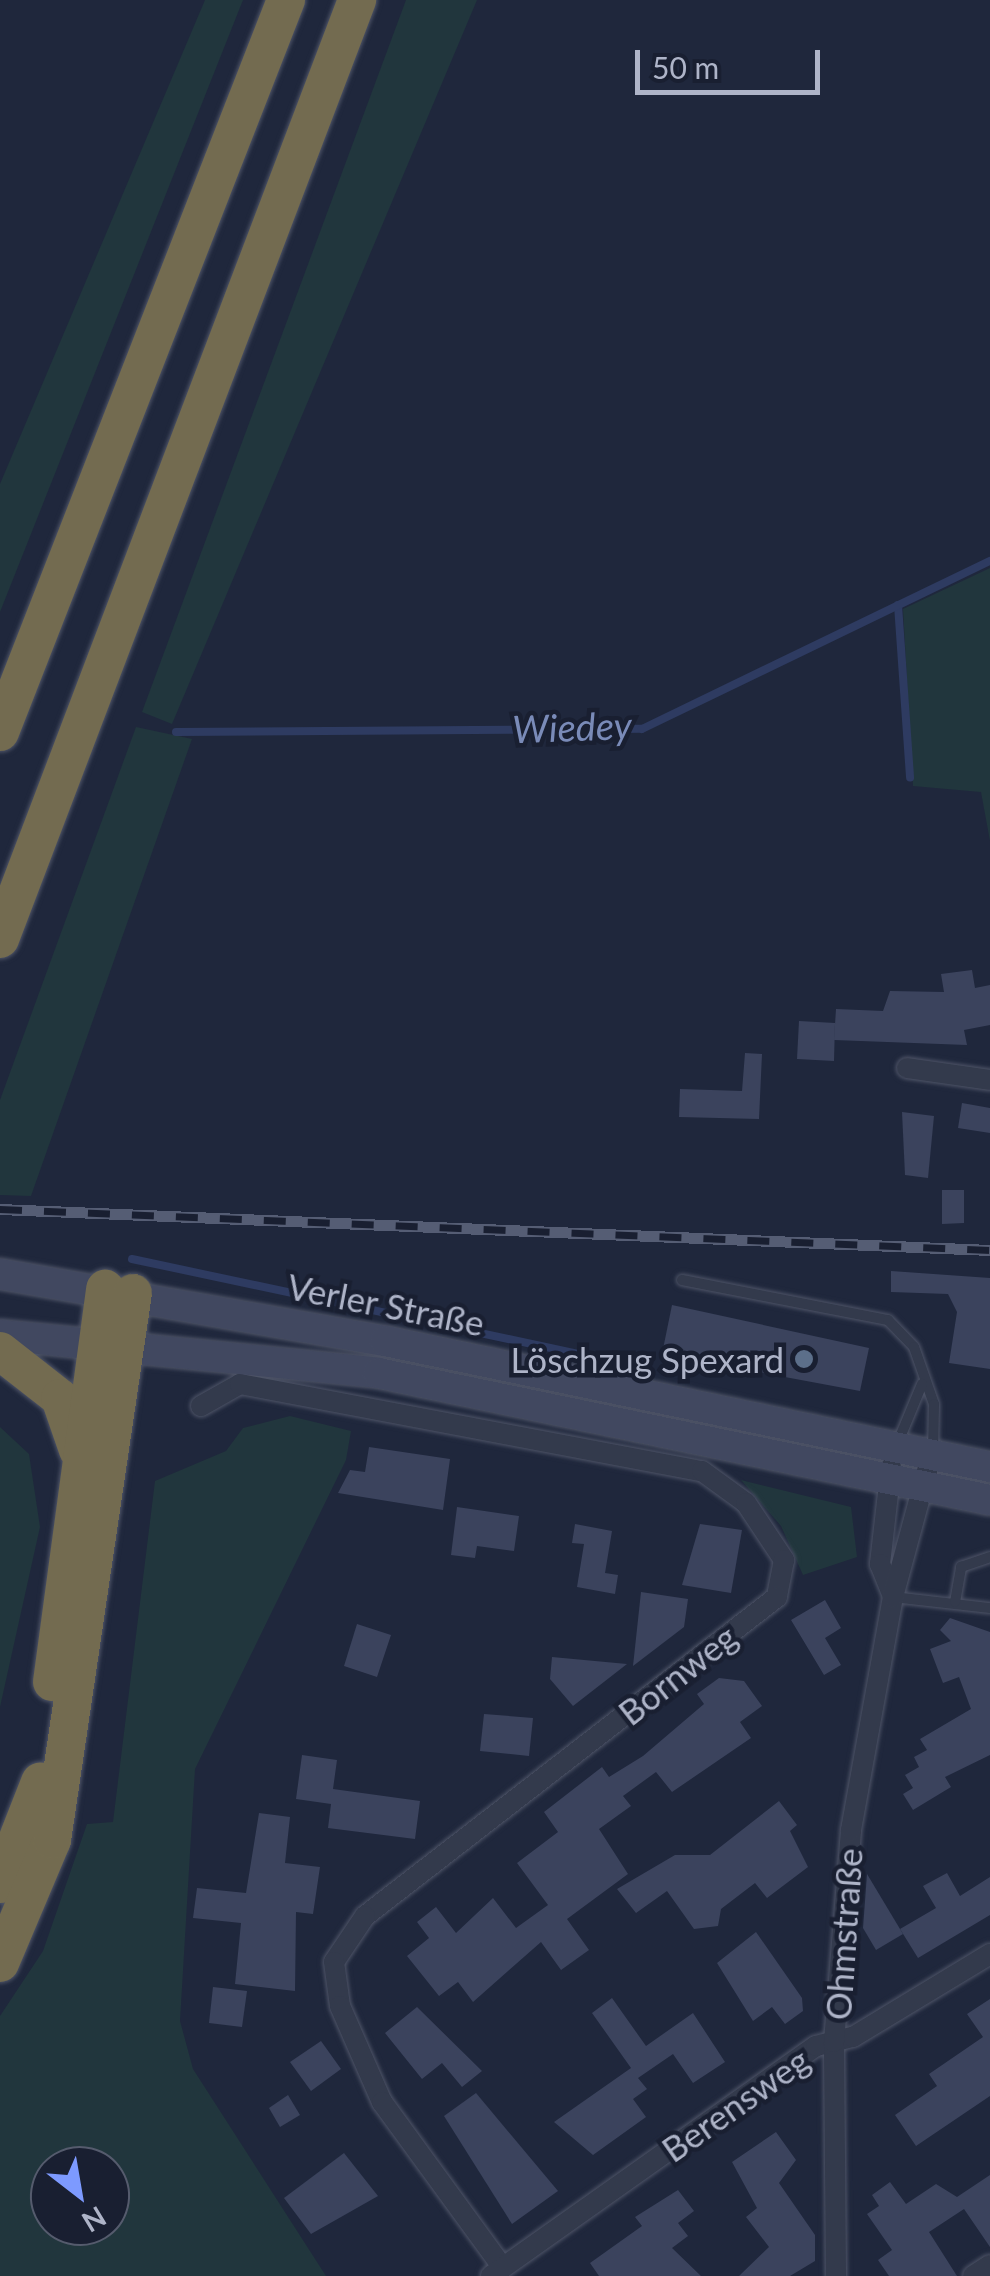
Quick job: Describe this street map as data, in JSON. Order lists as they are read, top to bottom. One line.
{"streets":{"main road":["Verler Straße"],"street":["Bornweg","Ohmstraße","Berensweg"]},"crossings":[["Verler Straße","Ohmstraße"],["Bornweg","Berensweg"],["Ohmstraße","Berensweg"]],"water":["Wiedey"],"places":["Löschzug Spexard"],"scale_bar":"50 m","north":"bottom right"}
